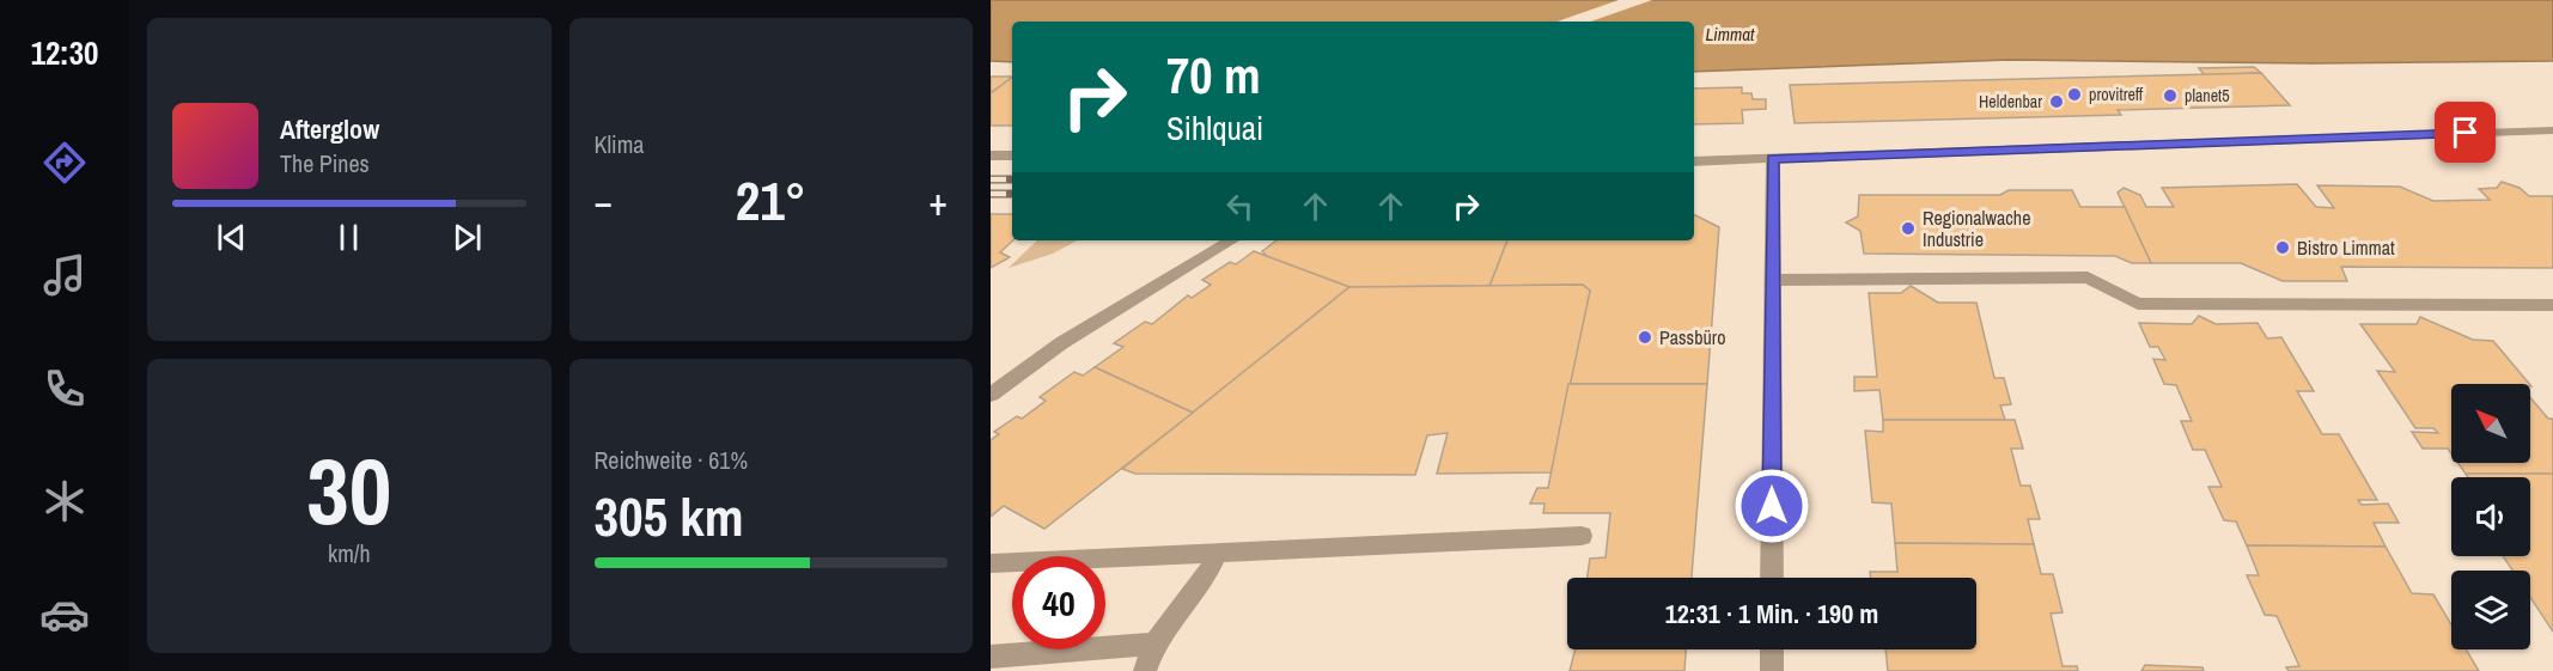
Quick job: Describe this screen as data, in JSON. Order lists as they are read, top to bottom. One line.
{"water":["Limmat"],"places":["provitreff","planet5","Heldenbar","Regionalwache Industrie","Bistro Limmat","Passbüro"],"north":"top left","page":{"tabs":"12:30","tile":["Klima",["30","km/h"],["Reichweite · 61%","305 km"]],"turn":["70 m","Sihlquai"],"song":["Afterglow","The Pines"],"heat":["−","21°","+"],"limit":"40","trip":"12:31 · 1 Min. · 190 m"}}
